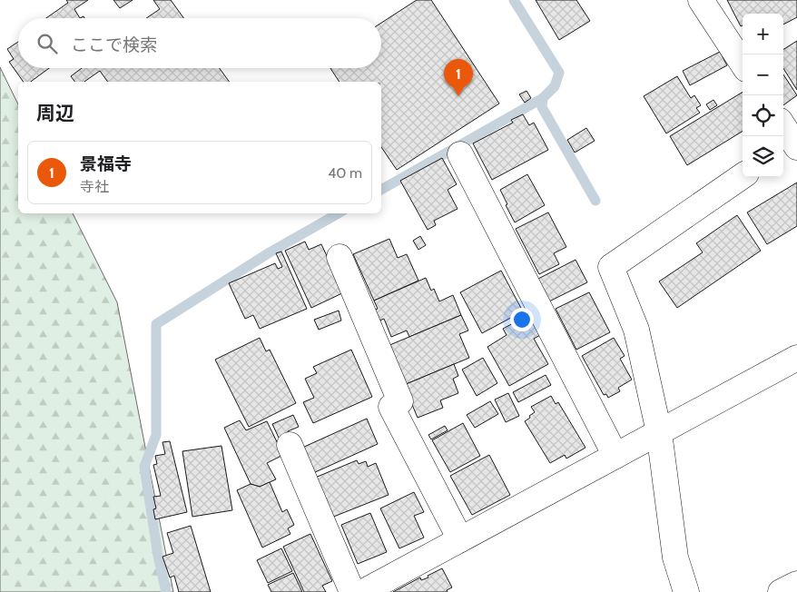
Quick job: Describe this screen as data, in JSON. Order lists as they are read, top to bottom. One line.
{"page":{"map_buttons":["+","−"],"search":"ここで検索","pins":"1","heading":"周辺","list":[{"mark":"1","name":"景福寺","note":"寺社","value":"40 m"}]}}
